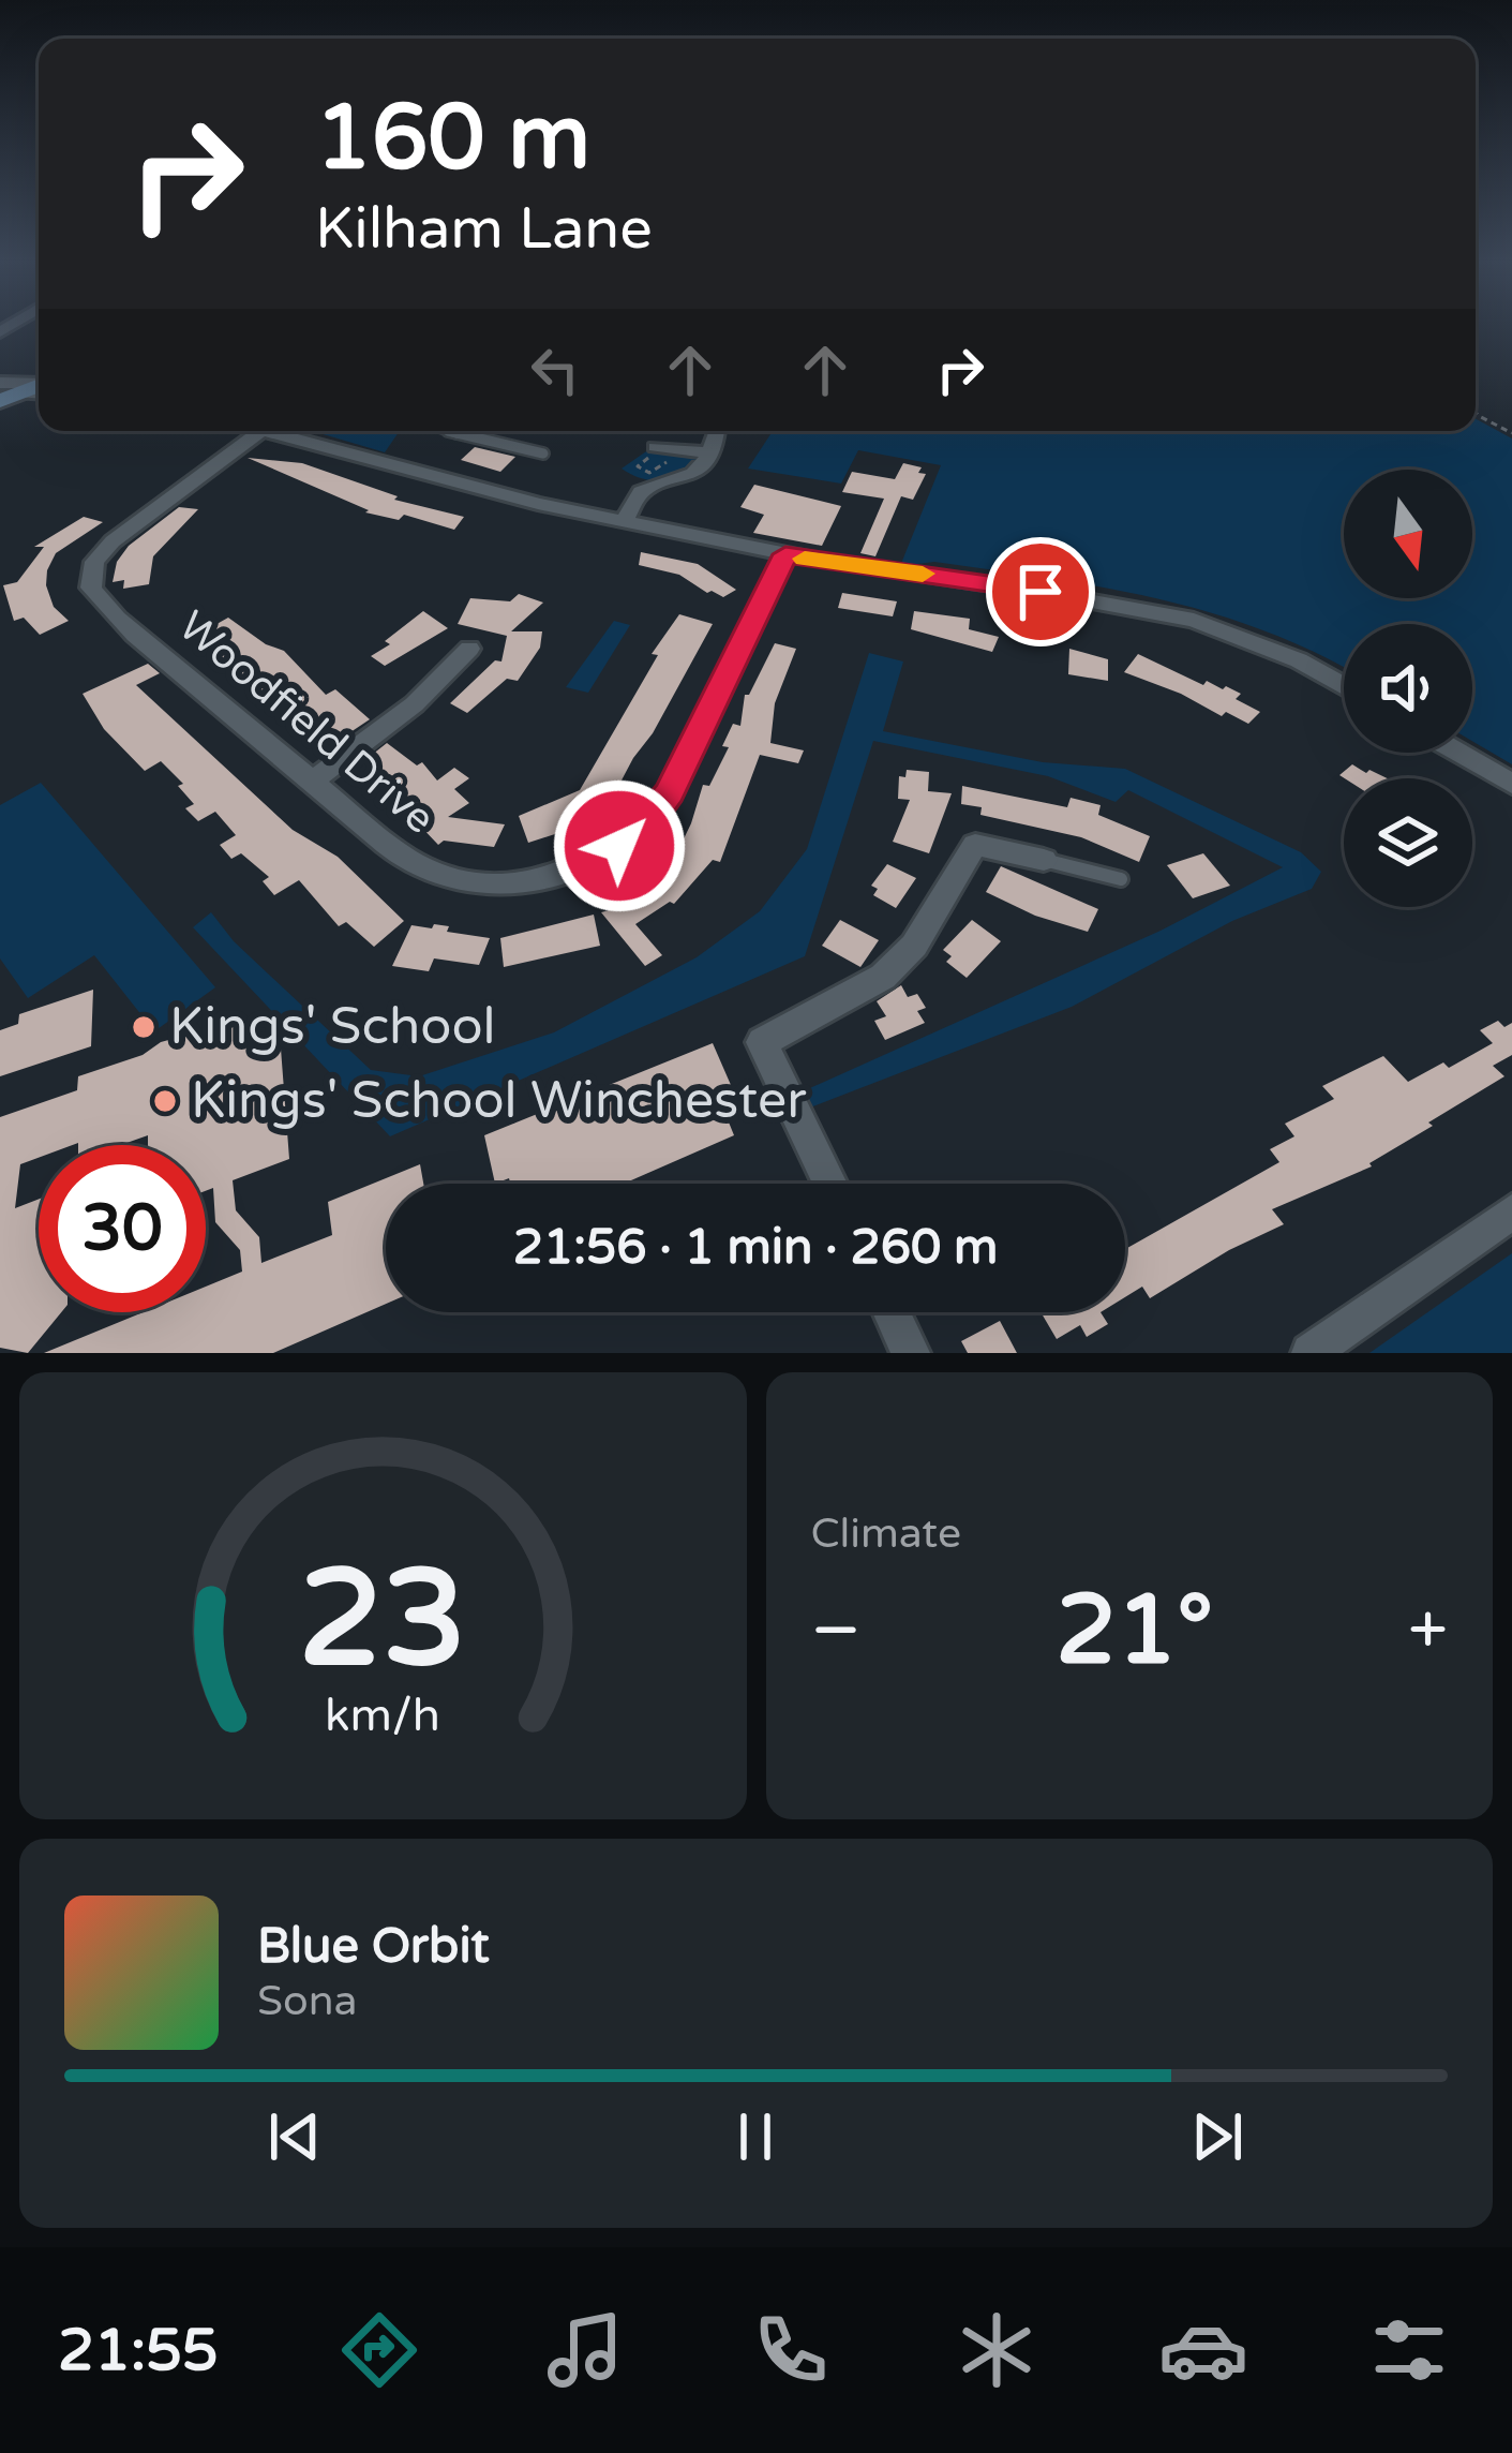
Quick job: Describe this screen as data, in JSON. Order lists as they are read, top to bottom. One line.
{"streets":{"street":["Woodfield Drive"]},"places":["Kings' School","Kings' School Winchester"],"north":"bottom","page":{"turn":["160 m","Kilham Lane"],"limit":"30","trip":"21:56 · 1 min · 260 m","tile":"Climate","heat":["−","21°","+"],"song":["Blue Orbit","Sona"],"tabs":"21:55","gauge":["23","km/h"]}}
